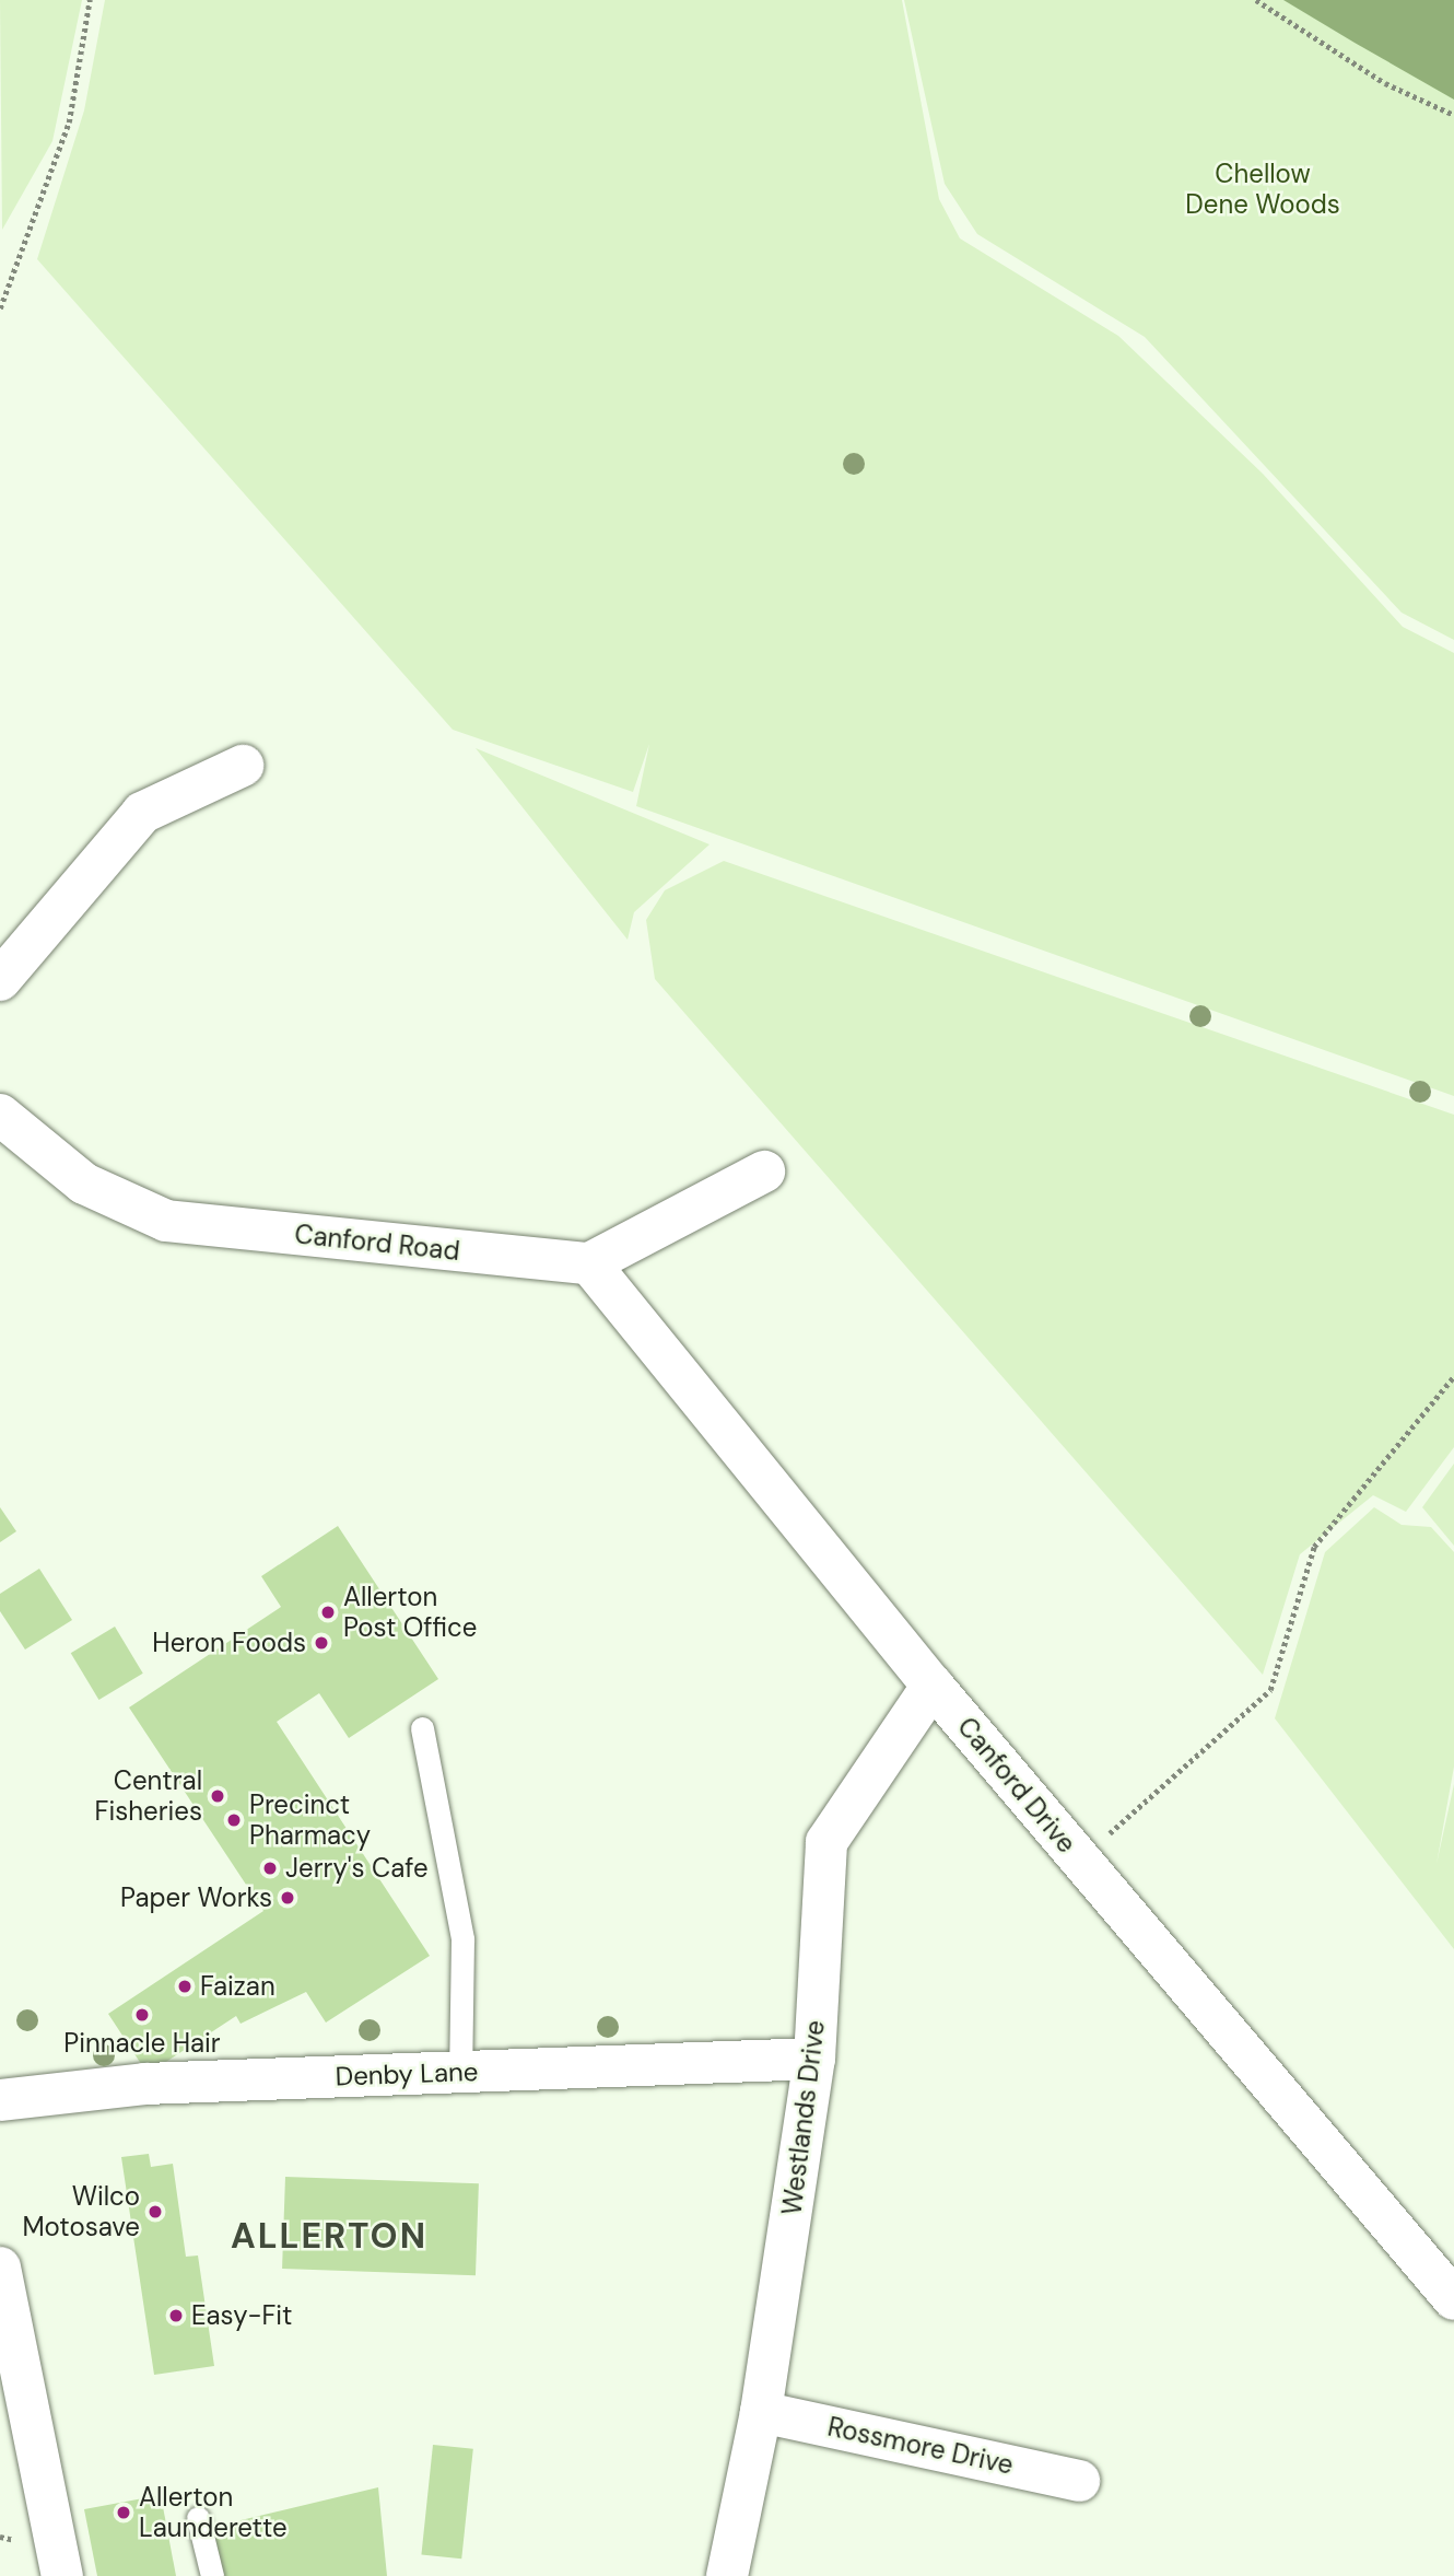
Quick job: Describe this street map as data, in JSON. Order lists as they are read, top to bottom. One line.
{"streets":{"street":["Canford Road","Canford Drive","Denby Lane","Westlands Drive","Rossmore Drive"]},"crossings":[["Canford Road","Canford Drive"],["Canford Drive","Westlands Drive"],["Denby Lane","Westlands Drive"],["Westlands Drive","Rossmore Drive"]],"districts":["ALLERTON"],"parks":["Chellow Dene Woods"],"places":["Allerton Post Office","Heron Foods","Central Fisheries","Precinct Pharmacy","Jerry's Cafe","Paper Works","Faizan","Pinnacle Hair","Wilco Motosave","Easy-Fit","Allerton Launderette"]}
